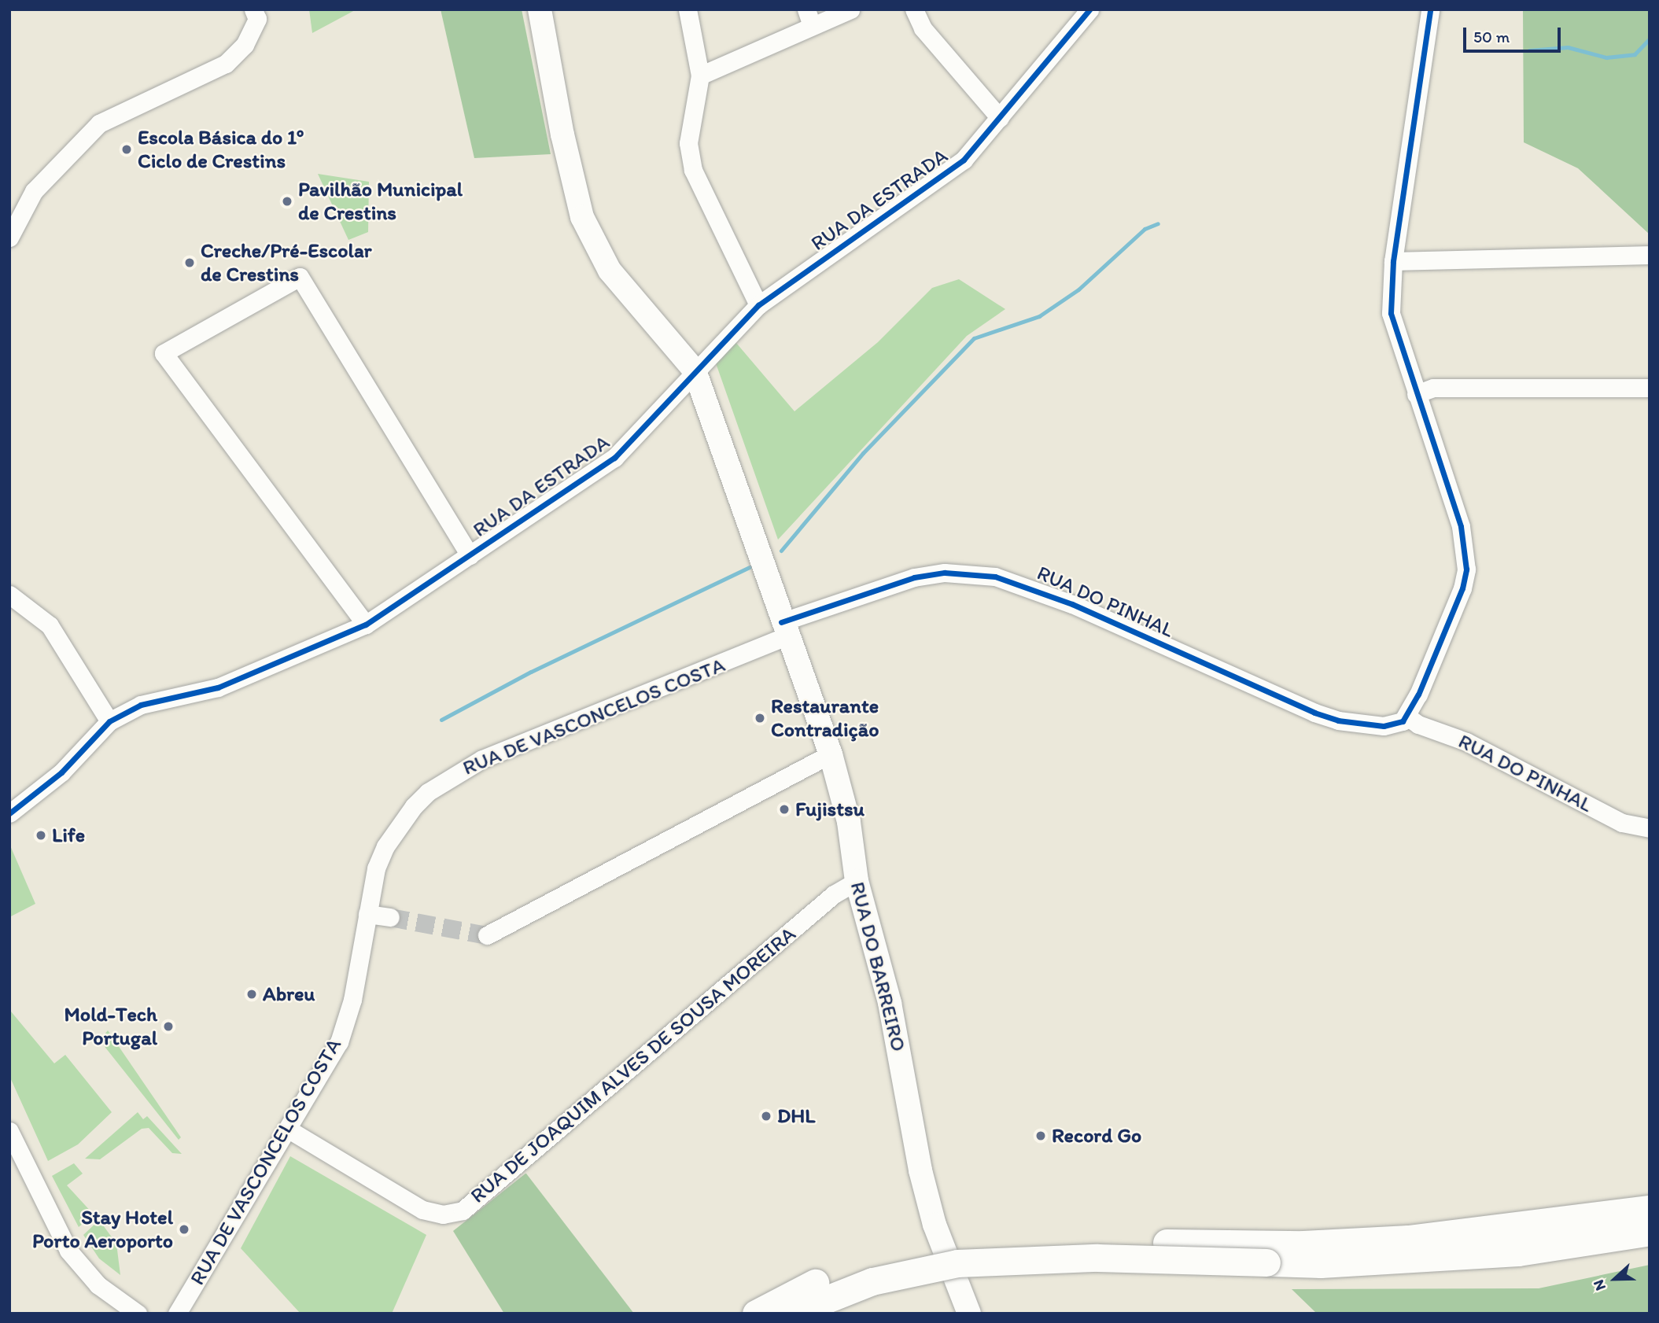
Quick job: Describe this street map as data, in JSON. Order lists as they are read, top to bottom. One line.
{"streets":{"main road":["RUA DO BARREIRO"],"street":["RUA DA ESTRADA","RUA DO PINHAL","RUA DE VASCONCELOS COSTA","RUA DE JOAQUIM ALVES DE SOUSA MOREIRA"]},"crossings":[["RUA DA ESTRADA","RUA DO BARREIRO"],["RUA DO PINHAL","RUA DE VASCONCELOS COSTA"],["RUA DO PINHAL","RUA DO BARREIRO"],["RUA DE VASCONCELOS COSTA","RUA DO BARREIRO"],["RUA DE VASCONCELOS COSTA","RUA DE JOAQUIM ALVES DE SOUSA MOREIRA"],["RUA DO BARREIRO","RUA DE JOAQUIM ALVES DE SOUSA MOREIRA"]],"places":["Escola Básica do 1º Ciclo de Crestins","Pavilhão Municipal de Crestins","Creche/Pré-Escolar de Crestins","Restaurante Contradição","Fujistsu","Life","Abreu","Mold-Tech Portugal","DHL","Record Go","Stay Hotel Porto Aeroporto"],"scale_bar":"50 m","north":"left"}
